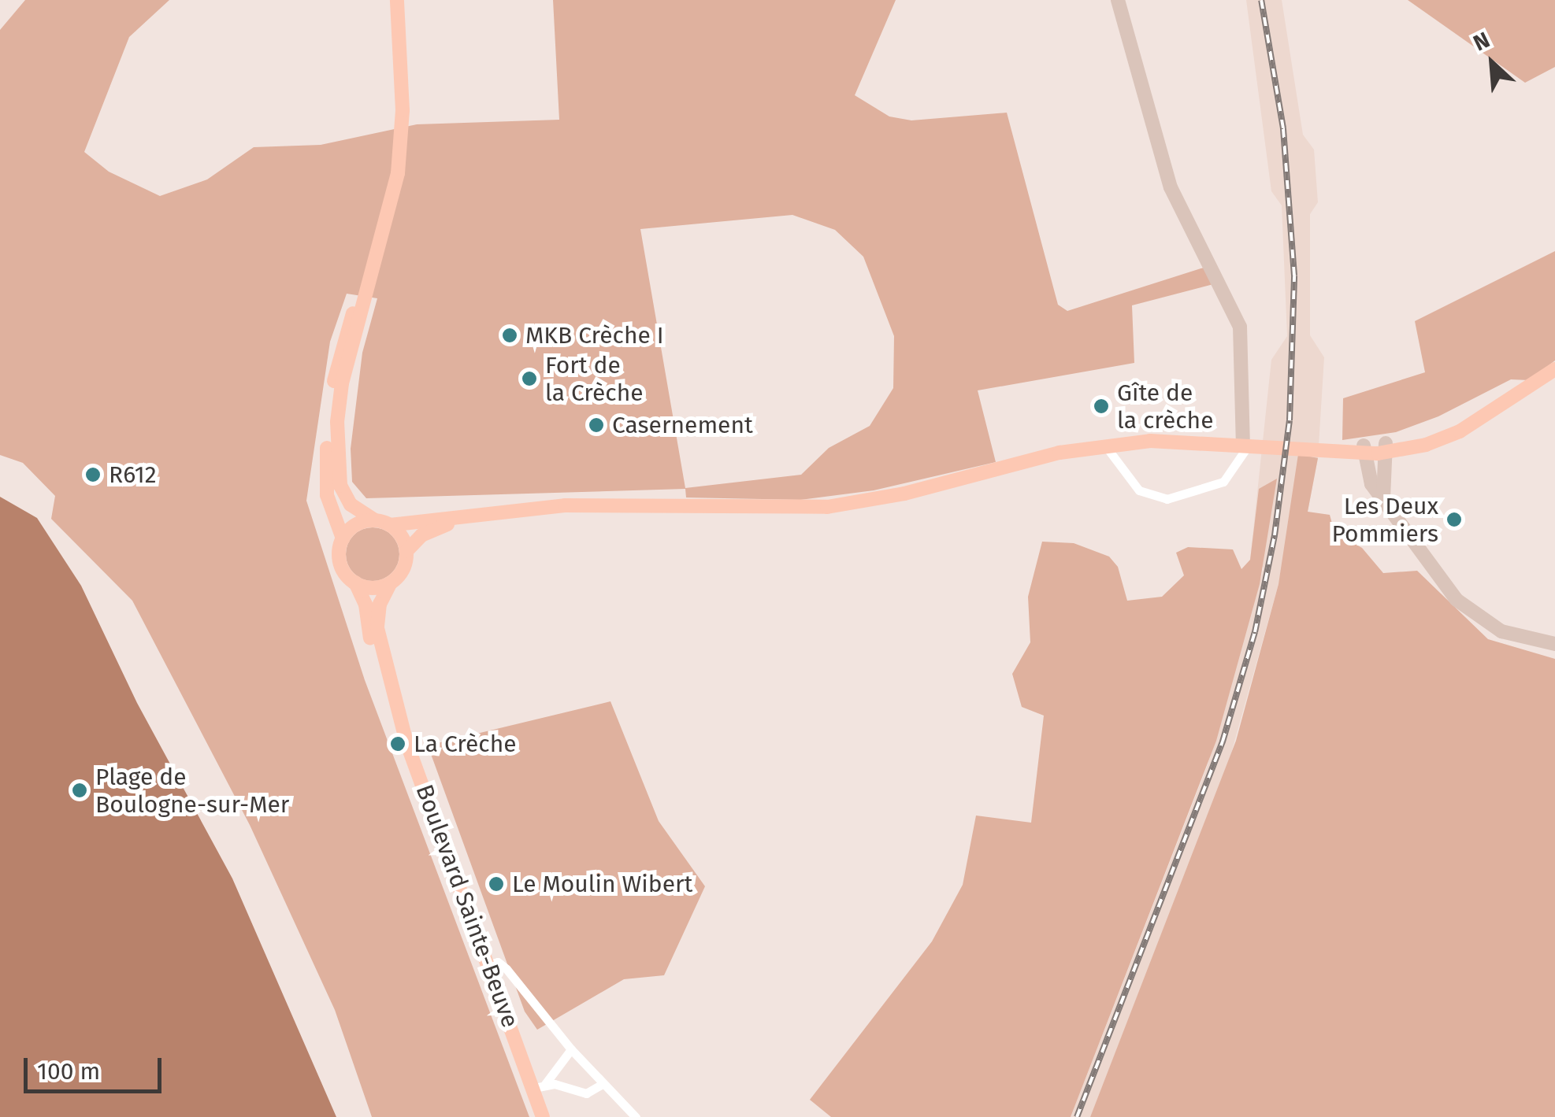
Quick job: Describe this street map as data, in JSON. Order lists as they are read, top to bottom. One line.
{"streets":{"main road":["Boulevard Sainte-Beuve"]},"places":["MKB Crèche I","Fort de la Crèche","Gîte de la crèche","Casernement","R612","Les Deux Pommiers","La Crèche","Plage de Boulogne-sur-Mer","Le Moulin Wibert"],"scale_bar":"100 m","north":"top left"}
